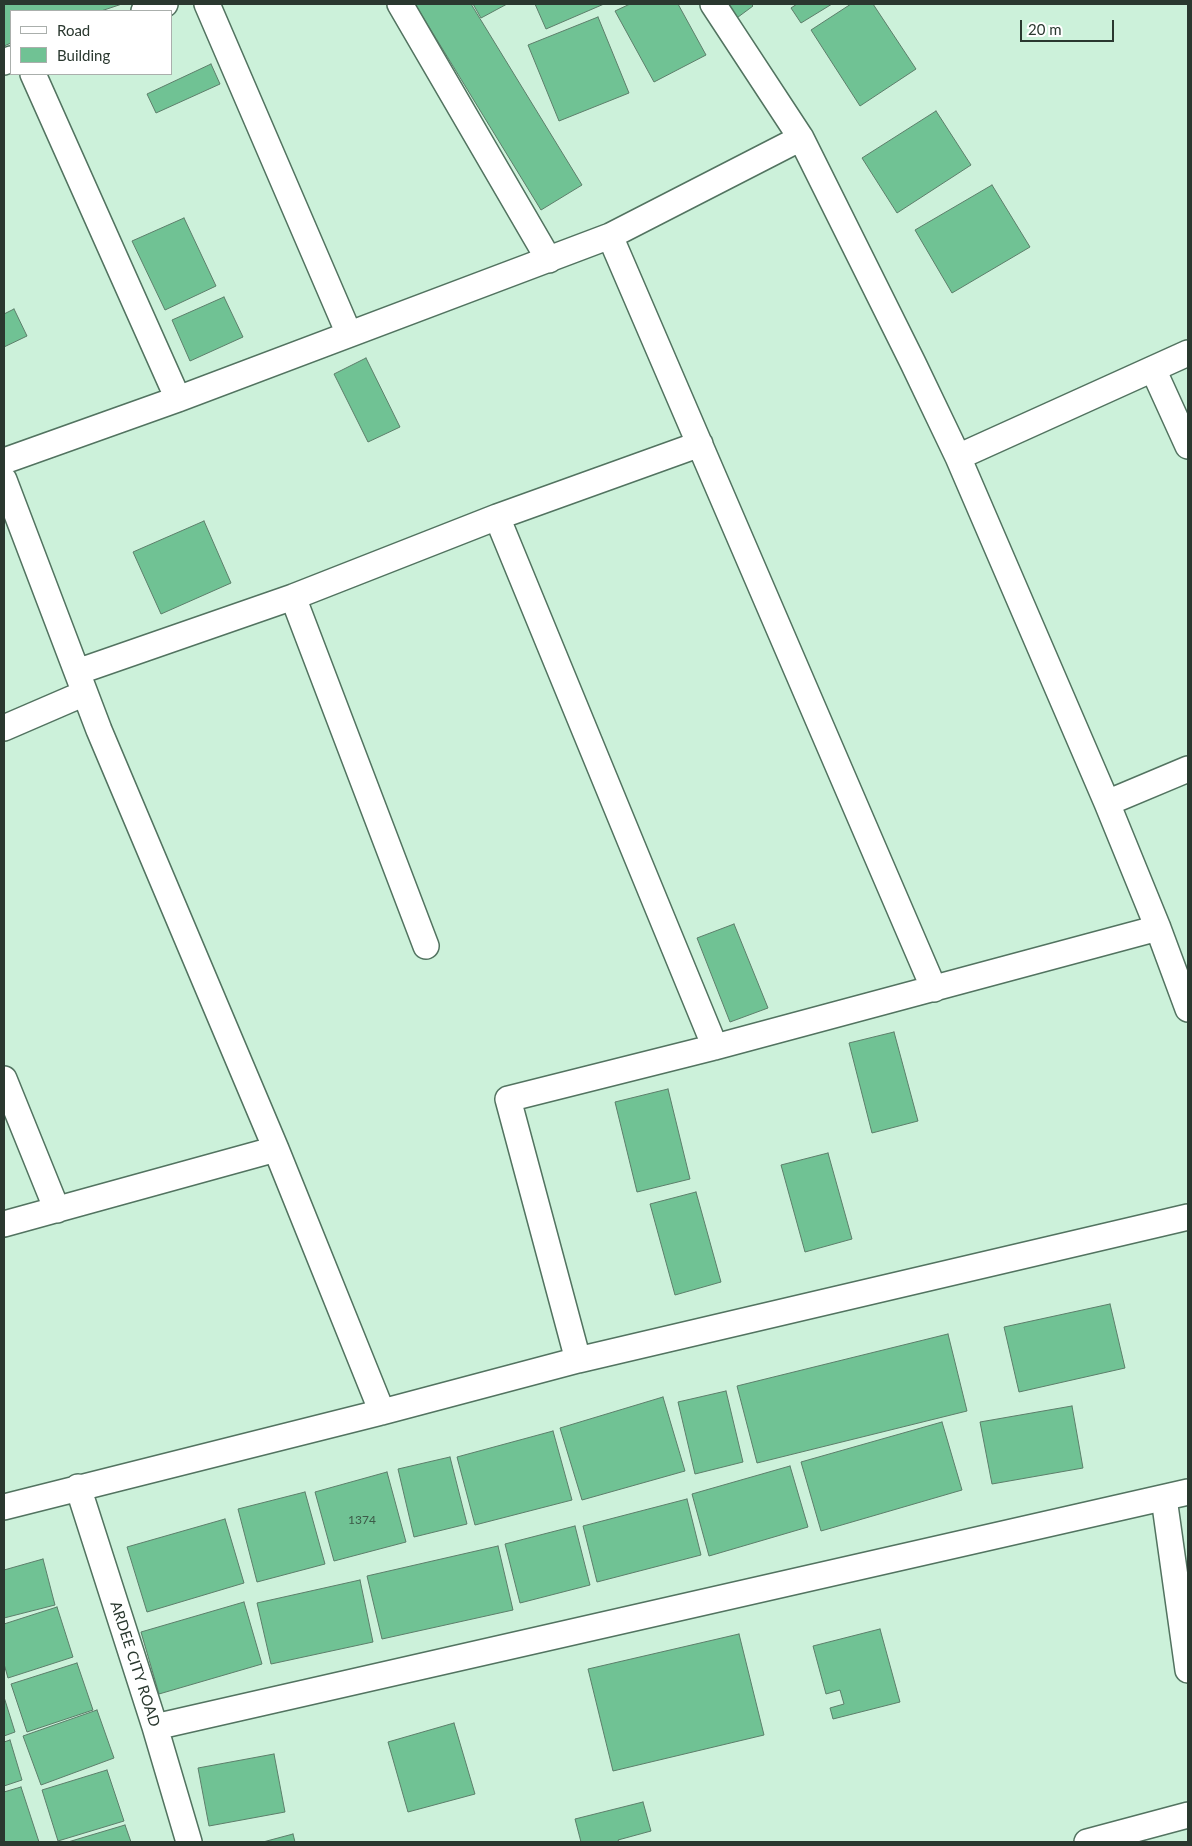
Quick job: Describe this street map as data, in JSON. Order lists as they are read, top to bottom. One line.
{"streets":{"street":["ARDEE CITY ROAD"]},"house_numbers":["1374"],"legend":["Road","Building"],"scale_bar":"20 m"}
